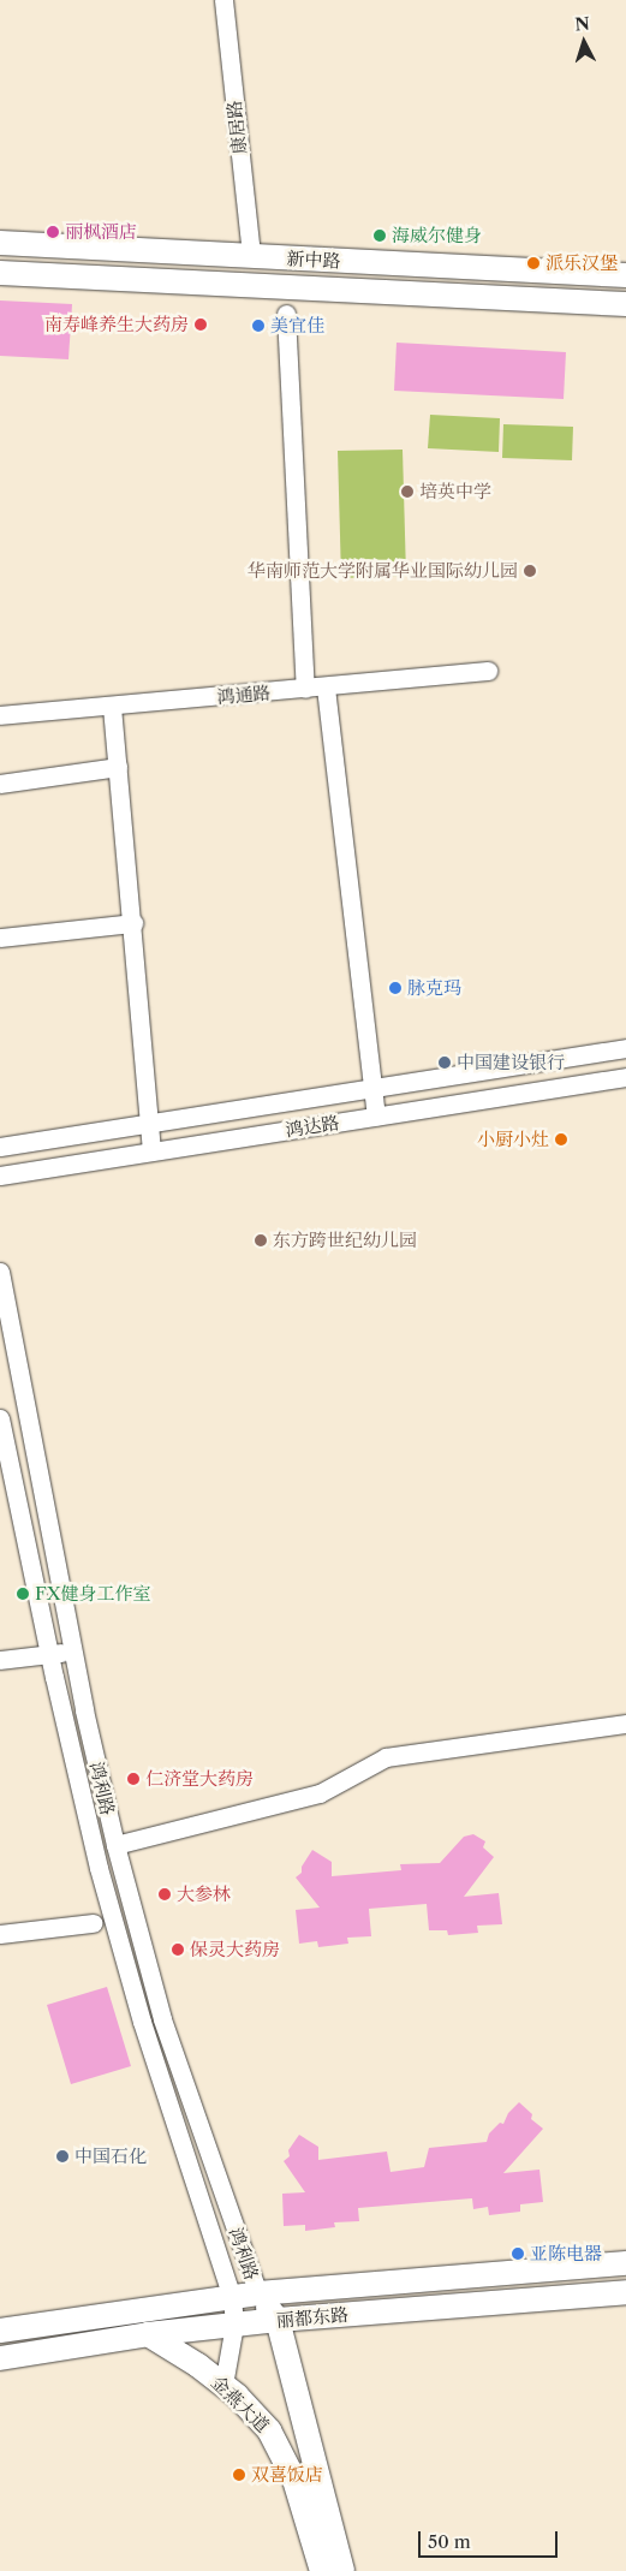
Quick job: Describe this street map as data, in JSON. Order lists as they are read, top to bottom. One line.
{"streets":{"main road":["新中路","丽都东路","金燕大道"],"street":["康居路","鸿通路","鸿达路","鸿利路"]},"crossings":[["康居路","新中路"],["鸿利路","丽都东路"],["鸿利路","金燕大道"],["丽都东路","金燕大道"]],"places":["丽枫酒店","海威尔健身","派乐汉堡","南寿峰养生大药房","美宜佳","培英中学","华南师范大学附属华业国际幼儿园","脉克玛","中国建设银行","小厨小灶","东方跨世纪幼儿园","FX健身工作室","仁济堂大药房","大参林","保灵大药房","中国石化","亚陈电器","双喜饭店"],"scale_bar":"50 m","north":"top"}
